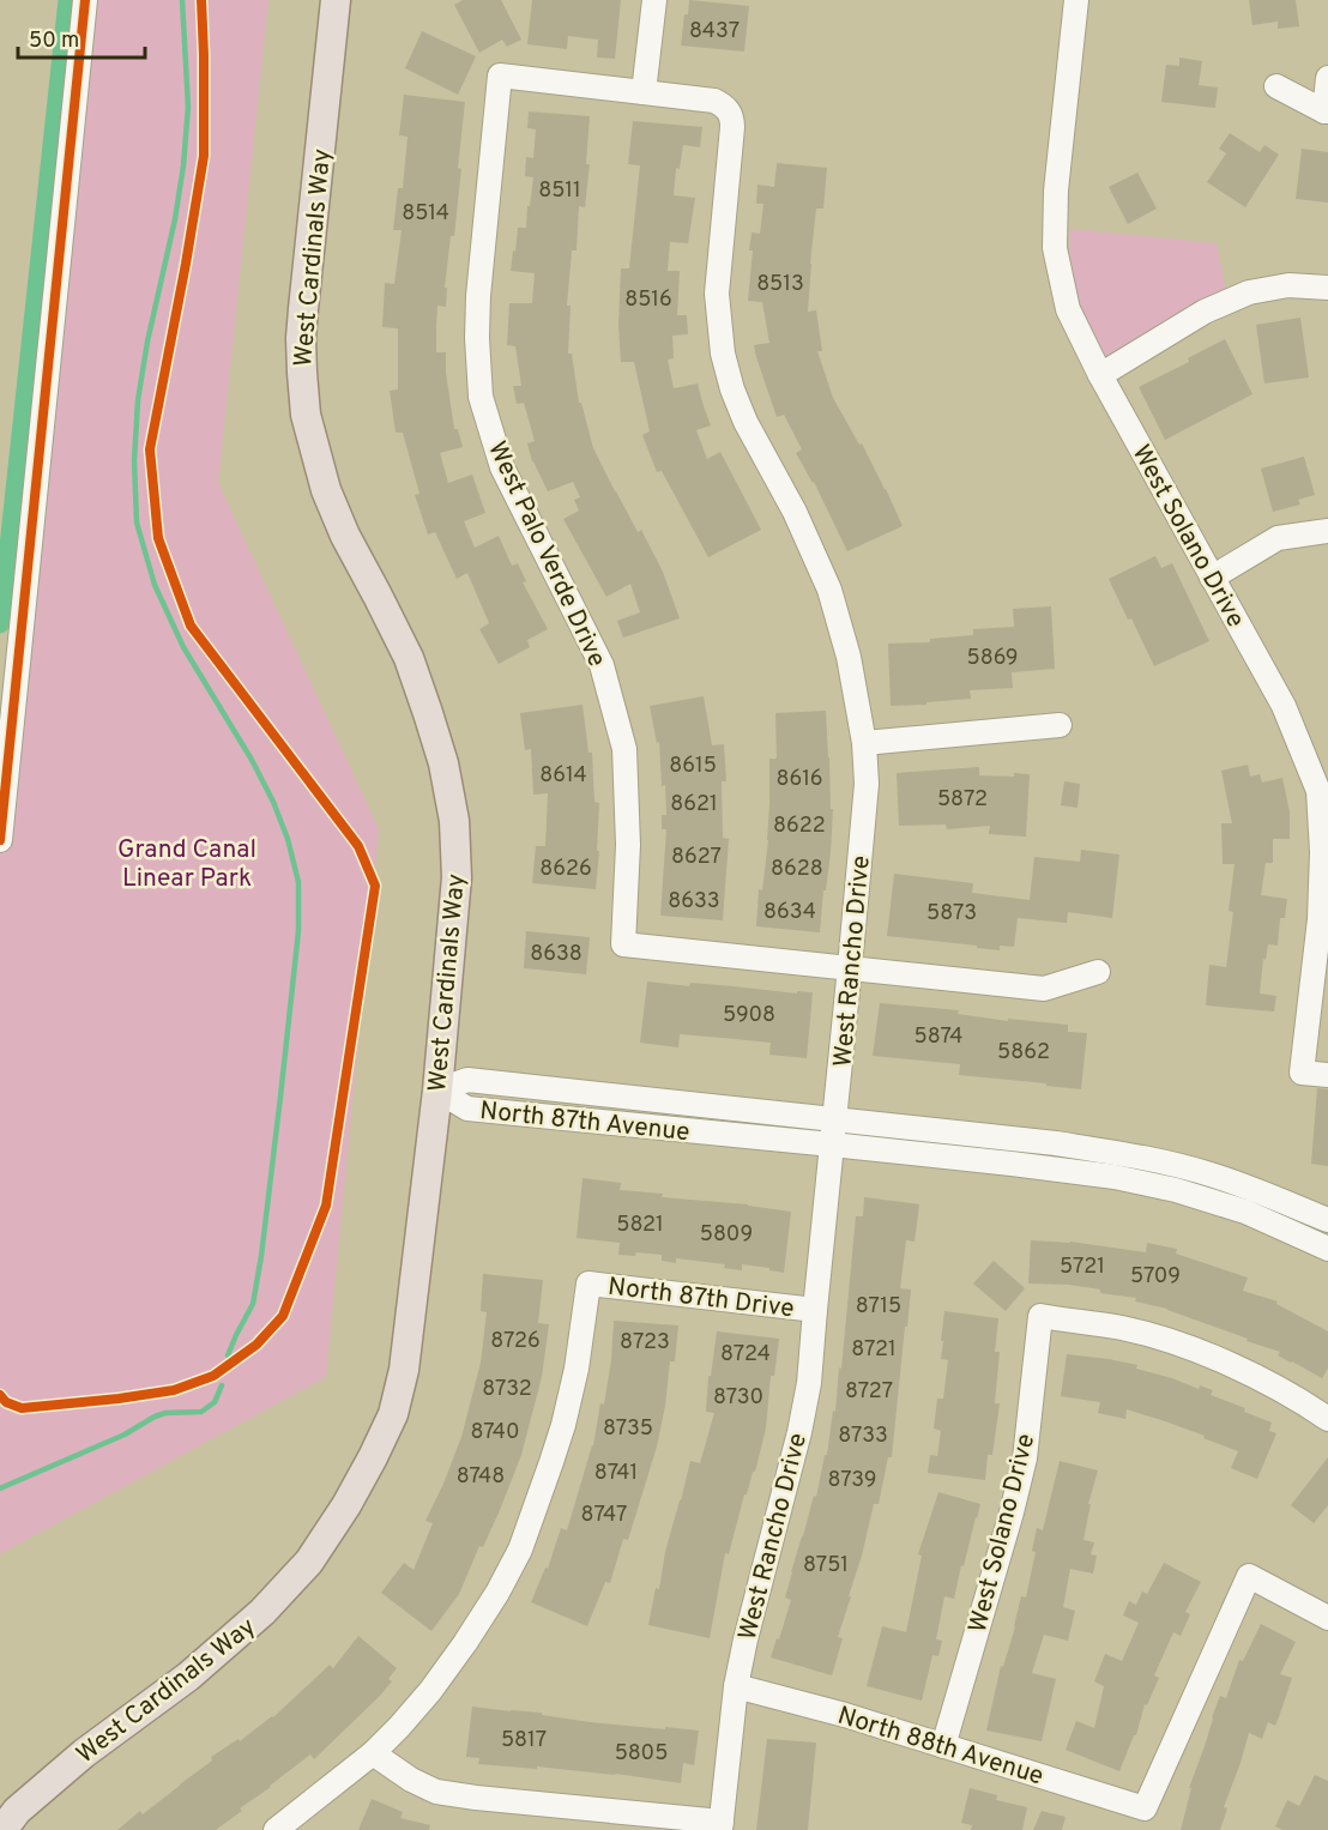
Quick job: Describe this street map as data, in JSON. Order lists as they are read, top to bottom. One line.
{"streets":{"main road":["West Cardinals Way"],"street":["West Solano Drive","West Palo Verde Drive","West Rancho Drive","North 87th Avenue","North 87th Drive","North 88th Avenue"]},"crossings":[["West Cardinals Way","North 87th Avenue"],["West Solano Drive","North 88th Avenue"],["West Palo Verde Drive","West Rancho Drive"],["West Rancho Drive","North 87th Avenue"],["West Rancho Drive","North 87th Drive"],["West Rancho Drive","North 88th Avenue"]],"parks":["Grand Canal Linear Park"],"house_numbers":["8437","8511","8514","8513","8516","5869","8615","8614","8616","5872","8621","8622","8627","8626","8628","8633","8634","5873","8638","5908","5874","5862","5821","5809","5721","5709","8715","8726","8723","8721","8724","8732","8727","8730","8735","8740","8733","8741","8748","8739","8747","8751","5817","5805"],"scale_bar":"50 m"}
